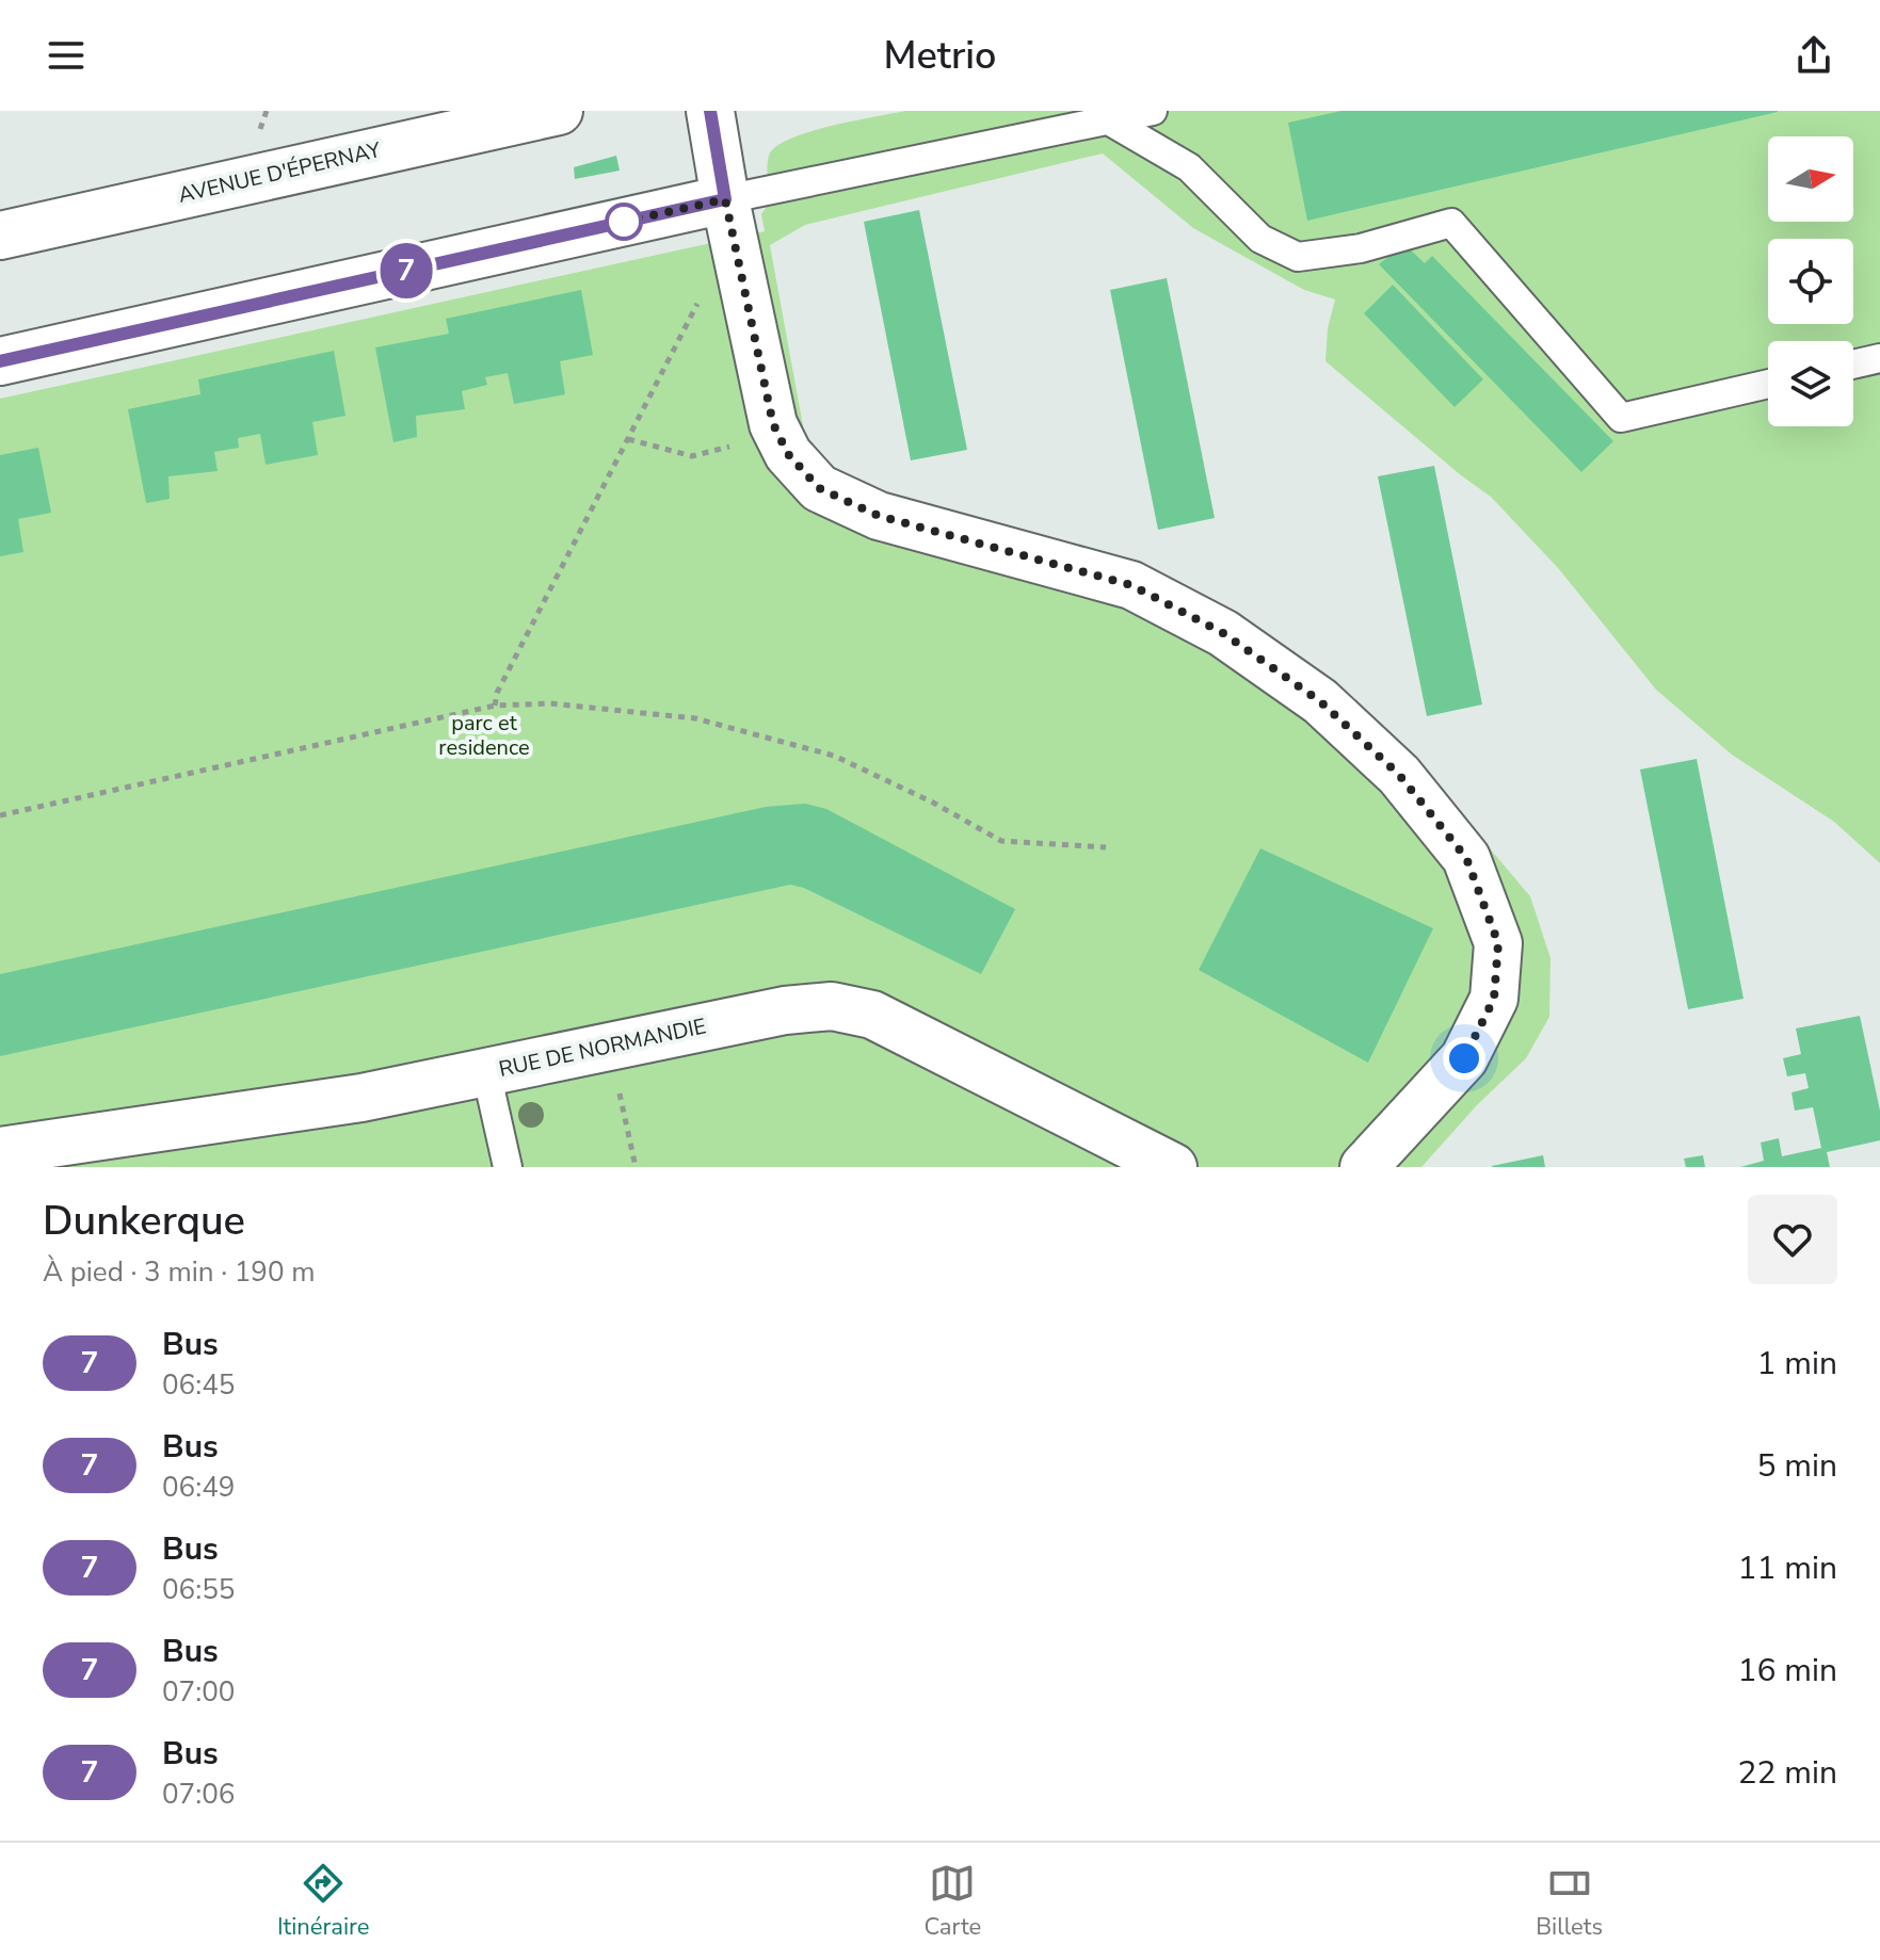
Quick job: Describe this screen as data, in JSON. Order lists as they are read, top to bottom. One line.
{"streets":{"street":["AVENUE D'ÉPERNAY","RUE DE NORMANDIE"]},"parks":["parc et residence"],"lines":["bus line 7"],"north":"right","page":{"header":"Metrio","on_map":"7","heading":["Dunkerque","À pied · 3 min · 190 m"],"list":[{"mark":"7","name":"Bus","note":"06:45","value":"1 min"},{"mark":"7","name":"Bus","note":"06:49","value":"5 min"},{"mark":"7","name":"Bus","note":"06:55","value":"11 min"},{"mark":"7","name":"Bus","note":"07:00","value":"16 min"},{"mark":"7","name":"Bus","note":"07:06","value":"22 min"}],"tabs":["Itinéraire","Carte","Billets"]}}
